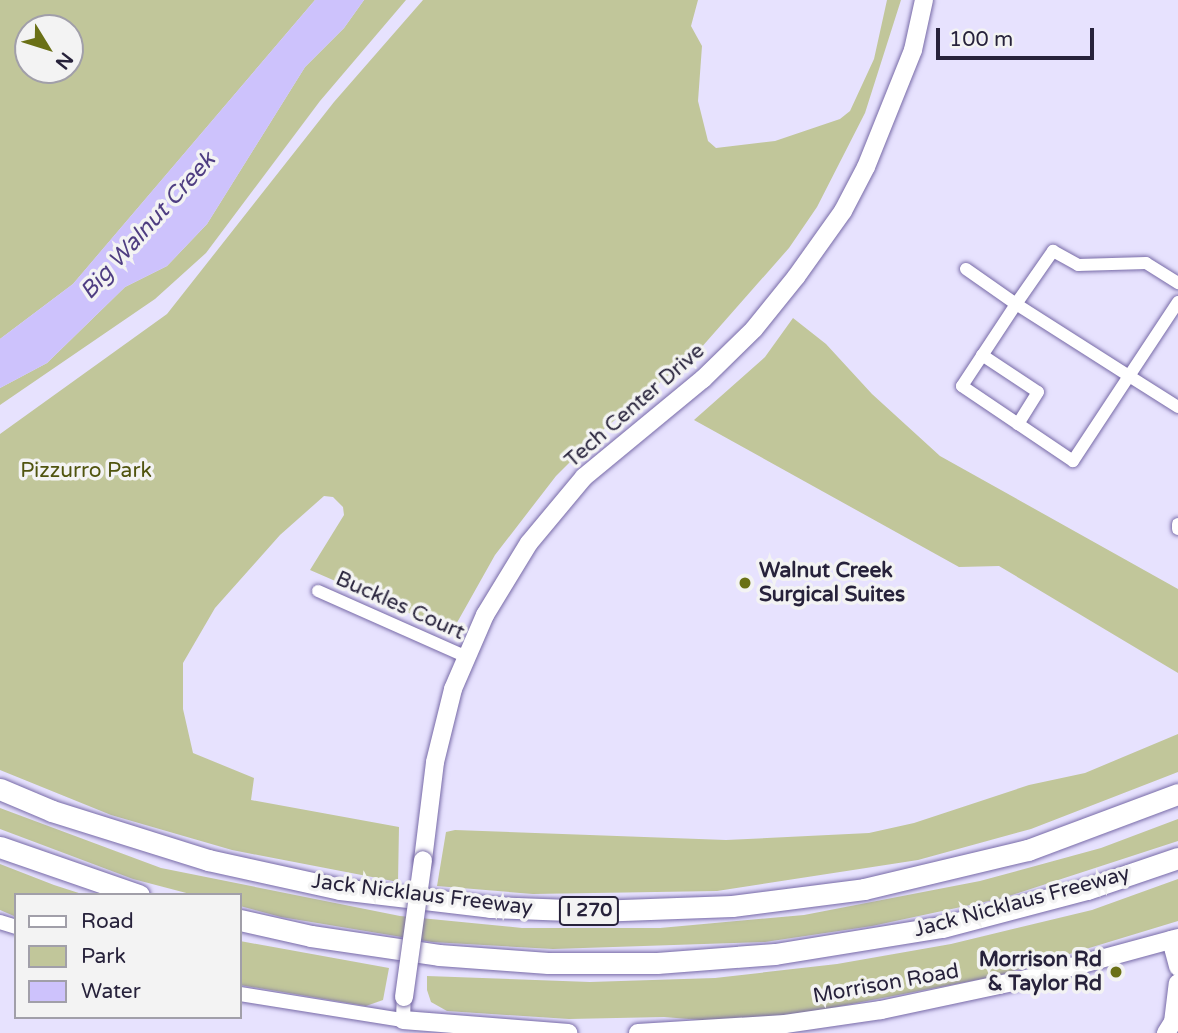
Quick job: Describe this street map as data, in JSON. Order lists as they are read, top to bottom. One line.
{"streets":{"highway":["Jack Nicklaus Freeway","I 270"],"main road":["Tech Center Drive","Morrison Road"],"street":["Buckles Court"]},"crossings":[["Tech Center Drive","Buckles Court"]],"water":["Big Walnut Creek"],"parks":["Pizzurro Park"],"places":["Walnut Creek Surgical Suites","Morrison Rd & Taylor Rd"],"legend":["Road","Park","Water"],"scale_bar":"100 m","north":"bottom right"}
